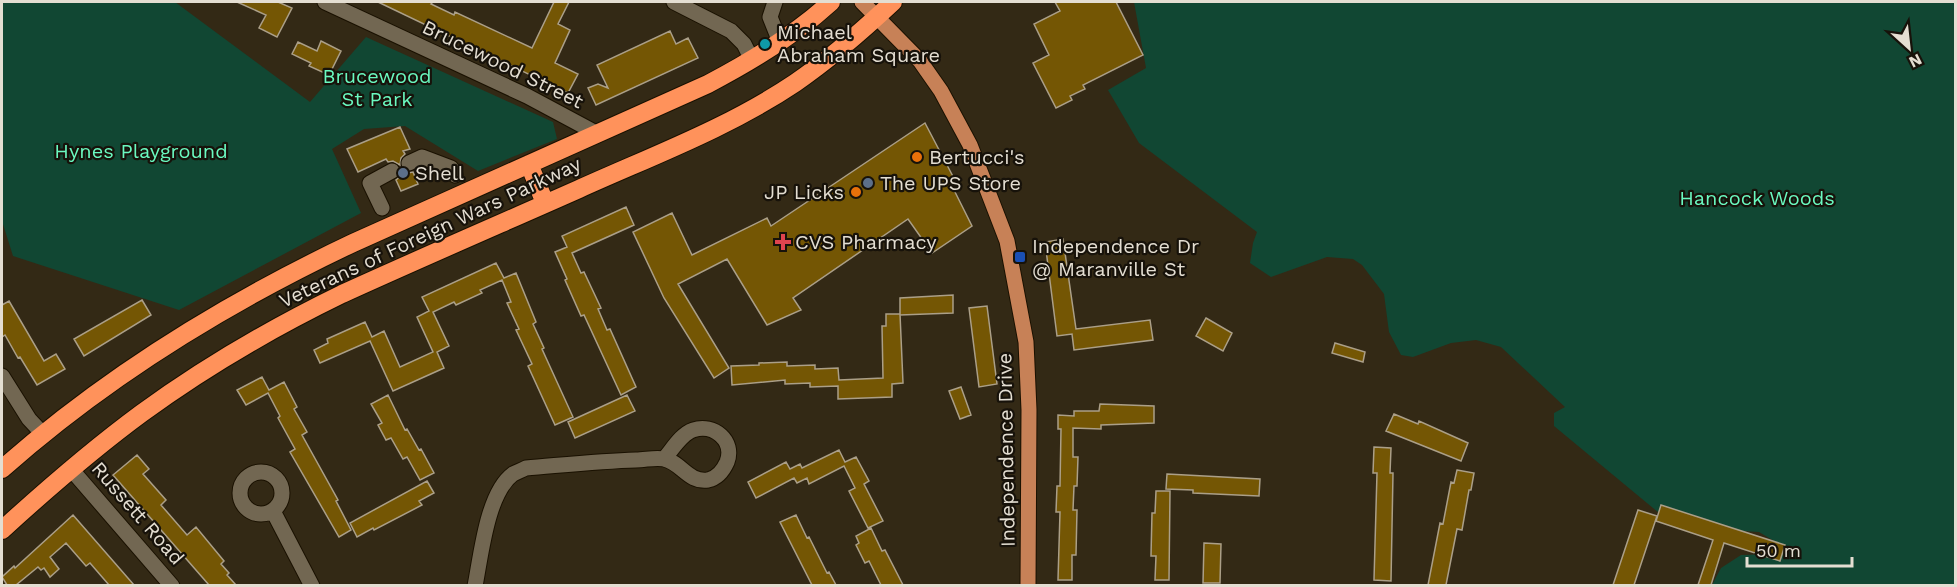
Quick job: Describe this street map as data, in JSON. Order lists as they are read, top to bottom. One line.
{"streets":{"highway":["Veterans of Foreign Wars Parkway"],"main road":["Independence Drive"],"street":["Brucewood Street","Russett Road"]},"crossings":[["Brucewood Street","Veterans of Foreign Wars Parkway"],["Veterans of Foreign Wars Parkway","Independence Drive"],["Veterans of Foreign Wars Parkway","Russett Road"]],"parks":["Brucewood St Park","Hynes Playground","Hancock Woods"],"places":{"other":["Michael Abraham Square","Bertucci's","Shell","The UPS Store","JP Licks"],"health":["CVS Pharmacy"],"transit":["Independence Dr @ Maranville St"]},"scale_bar":"50 m","north":"bottom right"}
